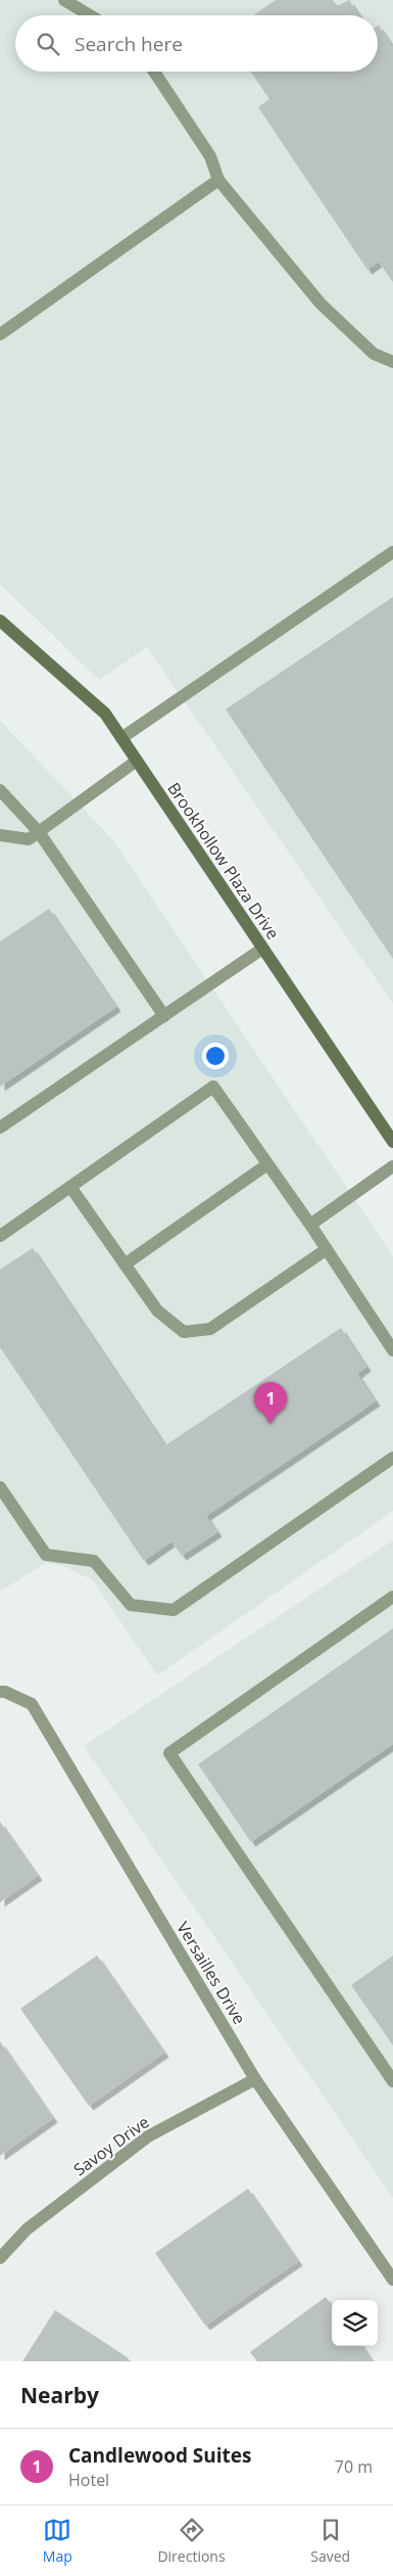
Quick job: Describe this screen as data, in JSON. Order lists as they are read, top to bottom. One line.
{"streets":{"street":["Brookhollow Plaza Drive"],"lane":["Versailles Drive","Savoy Drive"]},"crossings":[["Versailles Drive","Savoy Drive"]],"page":{"search":"Search here","pins":"1","heading":"Nearby","list":[{"mark":"1","name":"Candlewood Suites","note":"Hotel","value":"70 m"}],"nav":["Map","Directions","Saved"]}}
